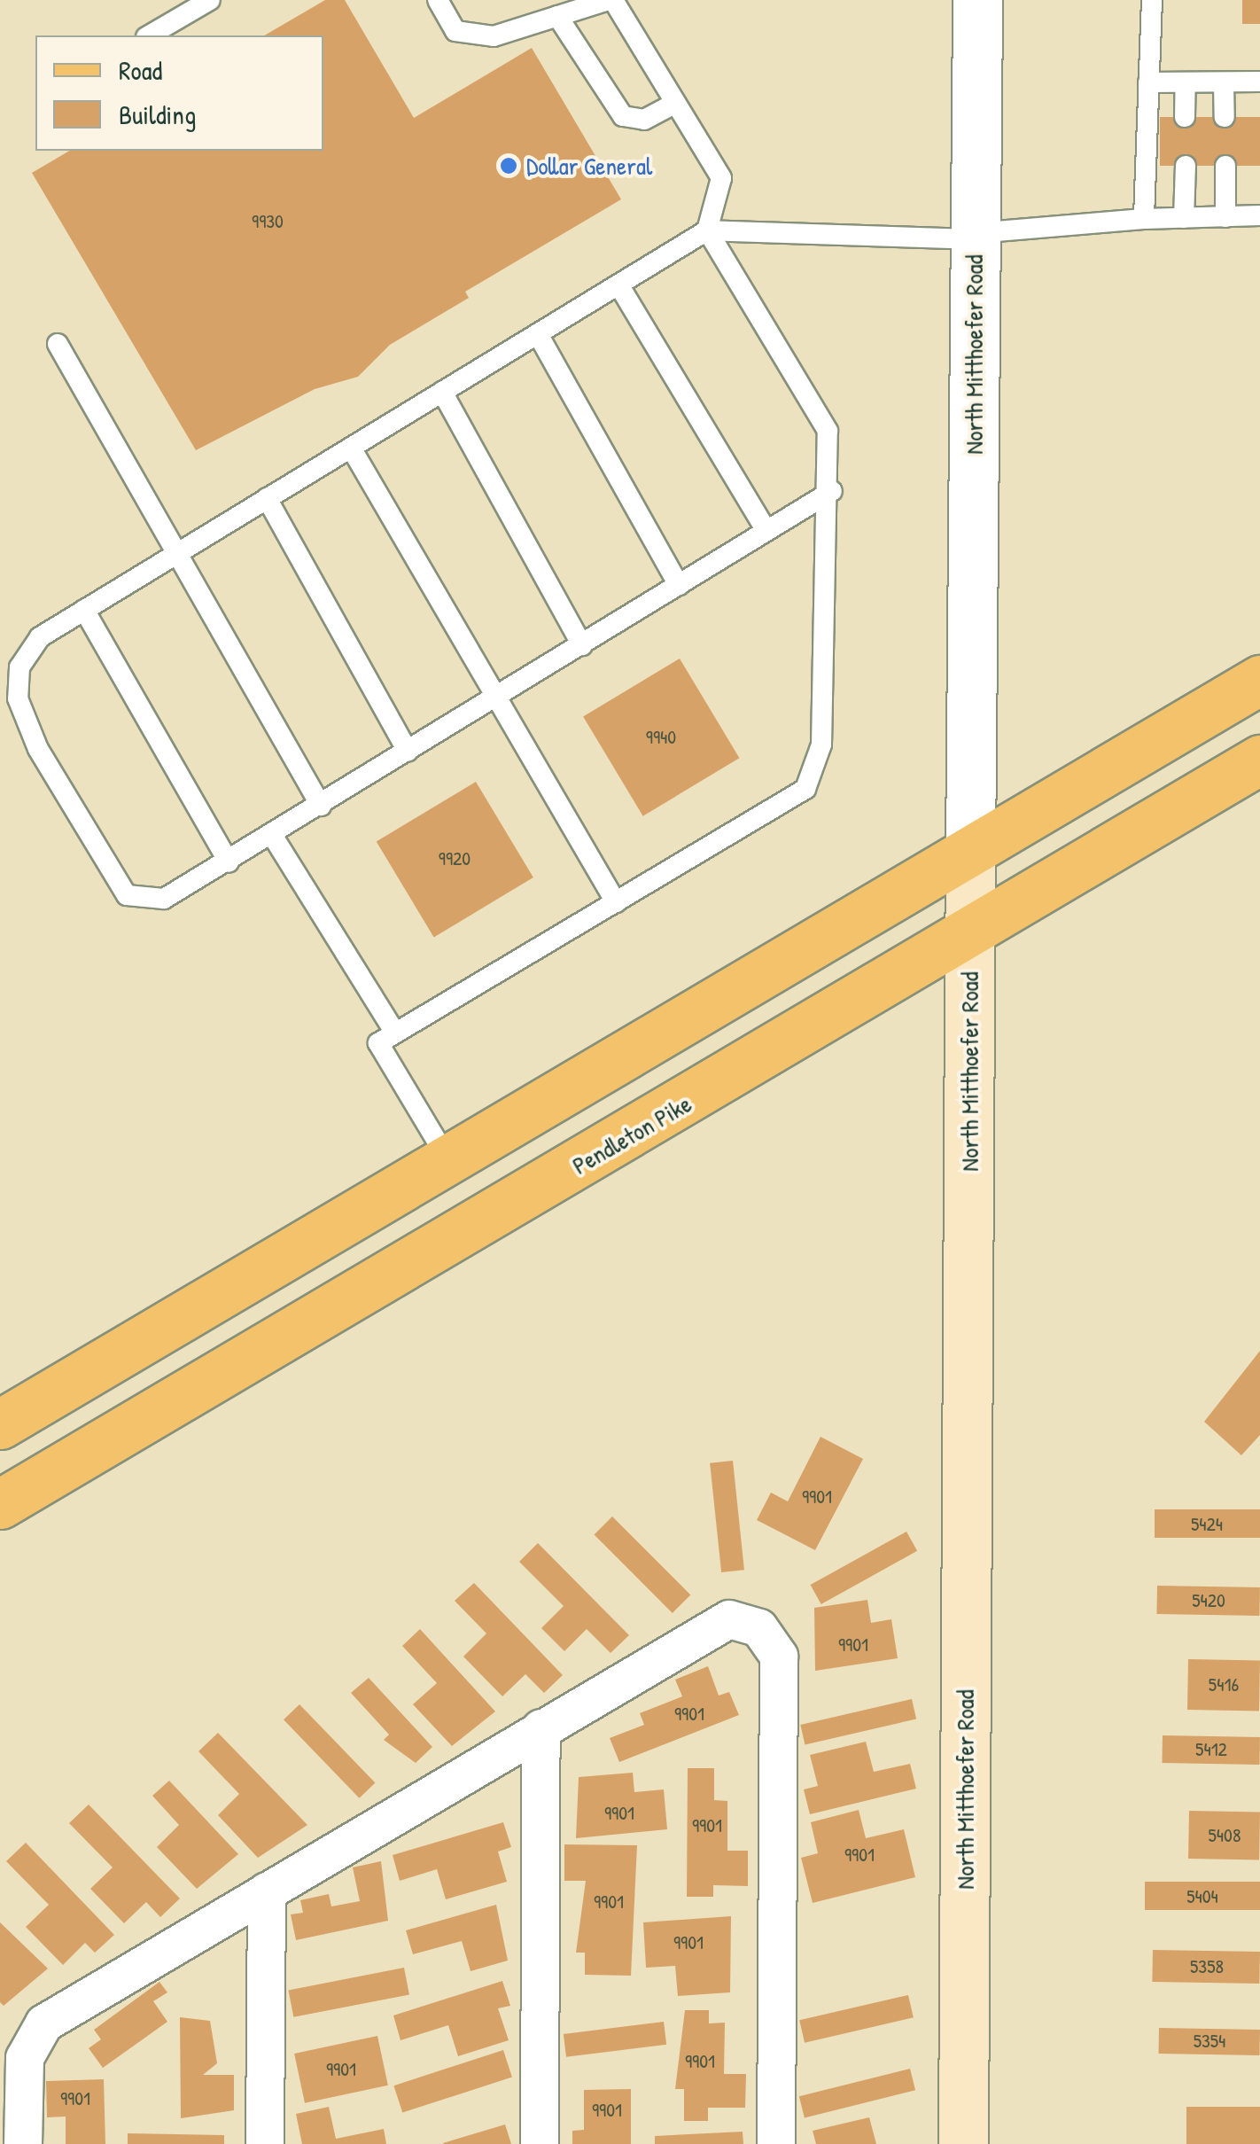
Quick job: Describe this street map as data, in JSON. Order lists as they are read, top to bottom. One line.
{"streets":{"main road":["North Mitthoefer Road","Pendleton Pike"]},"crossings":[["North Mitthoefer Road","Pendleton Pike"]],"places":["Dollar General"],"house_numbers":["9930","9940","9920","9901","5424","5420","9901","5416","9901","5412","9901","9901","5408","9901","5404","9901","9901","5358","5354","9901","9901","9901","9901"],"legend":["Road","Building"]}
